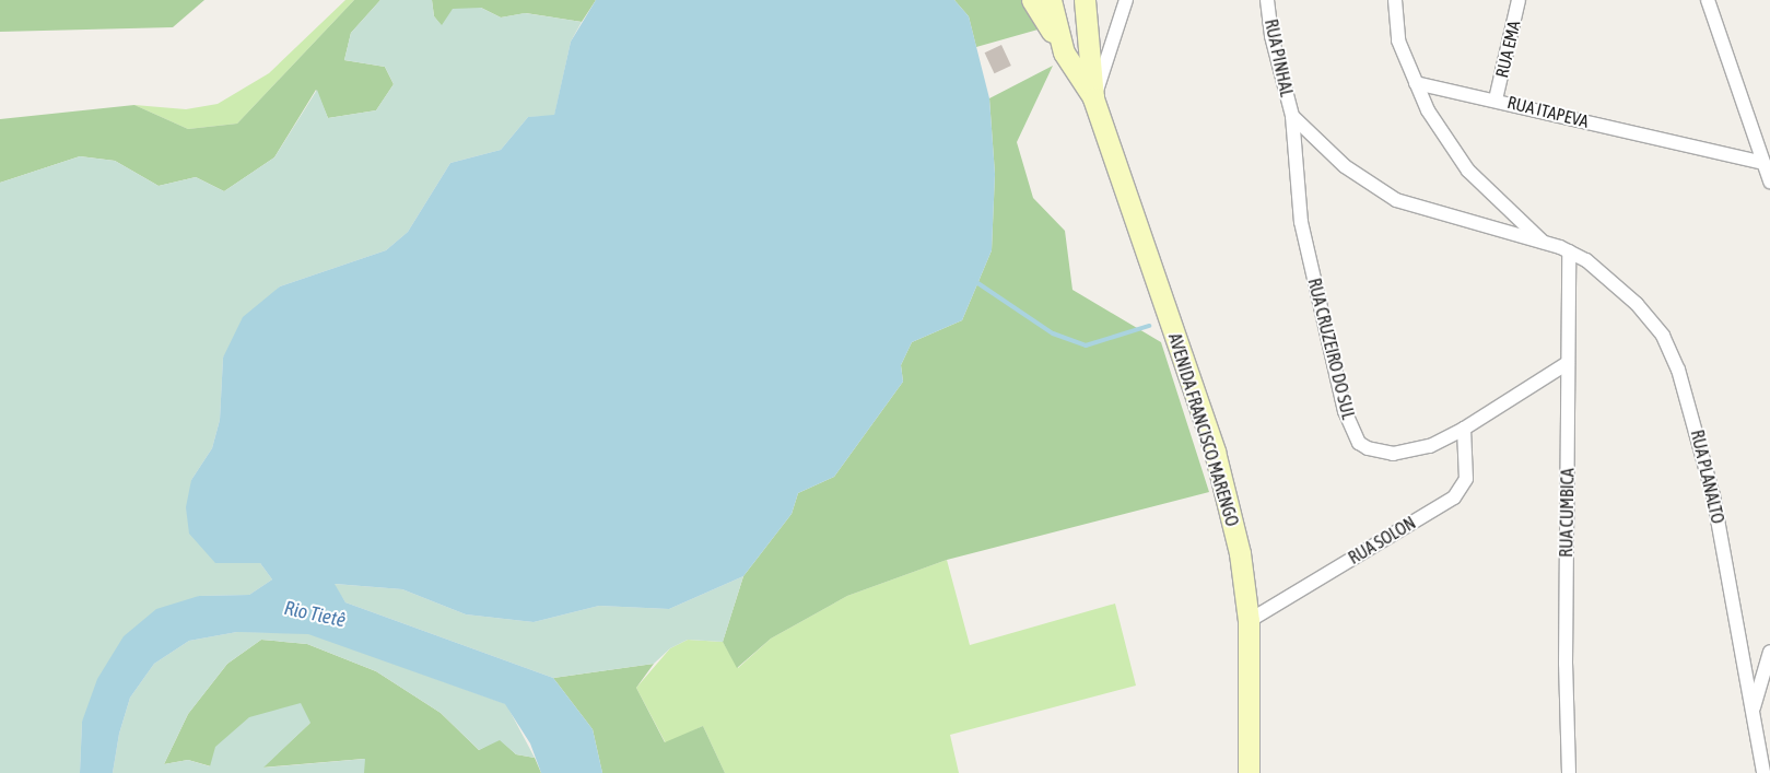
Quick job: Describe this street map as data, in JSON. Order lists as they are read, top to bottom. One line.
{"streets":{"main road":["AVENIDA FRANCISCO MARENGO"],"street":["RUA EMA","RUA PINHAL","RUA ITAPEVA","RUA CRUZEIRO DO SUL","RUA PLANALTO","RUA CUMBICA","RUA SOLON"]},"crossings":[["RUA EMA","RUA ITAPEVA"],["RUA PINHAL","RUA CRUZEIRO DO SUL"],["RUA ITAPEVA","RUA PLANALTO"],["RUA CRUZEIRO DO SUL","RUA CUMBICA"],["RUA CRUZEIRO DO SUL","RUA SOLON"],["AVENIDA FRANCISCO MARENGO","RUA SOLON"],["RUA PLANALTO","RUA CUMBICA"]],"water":["Rio Tietê"]}
